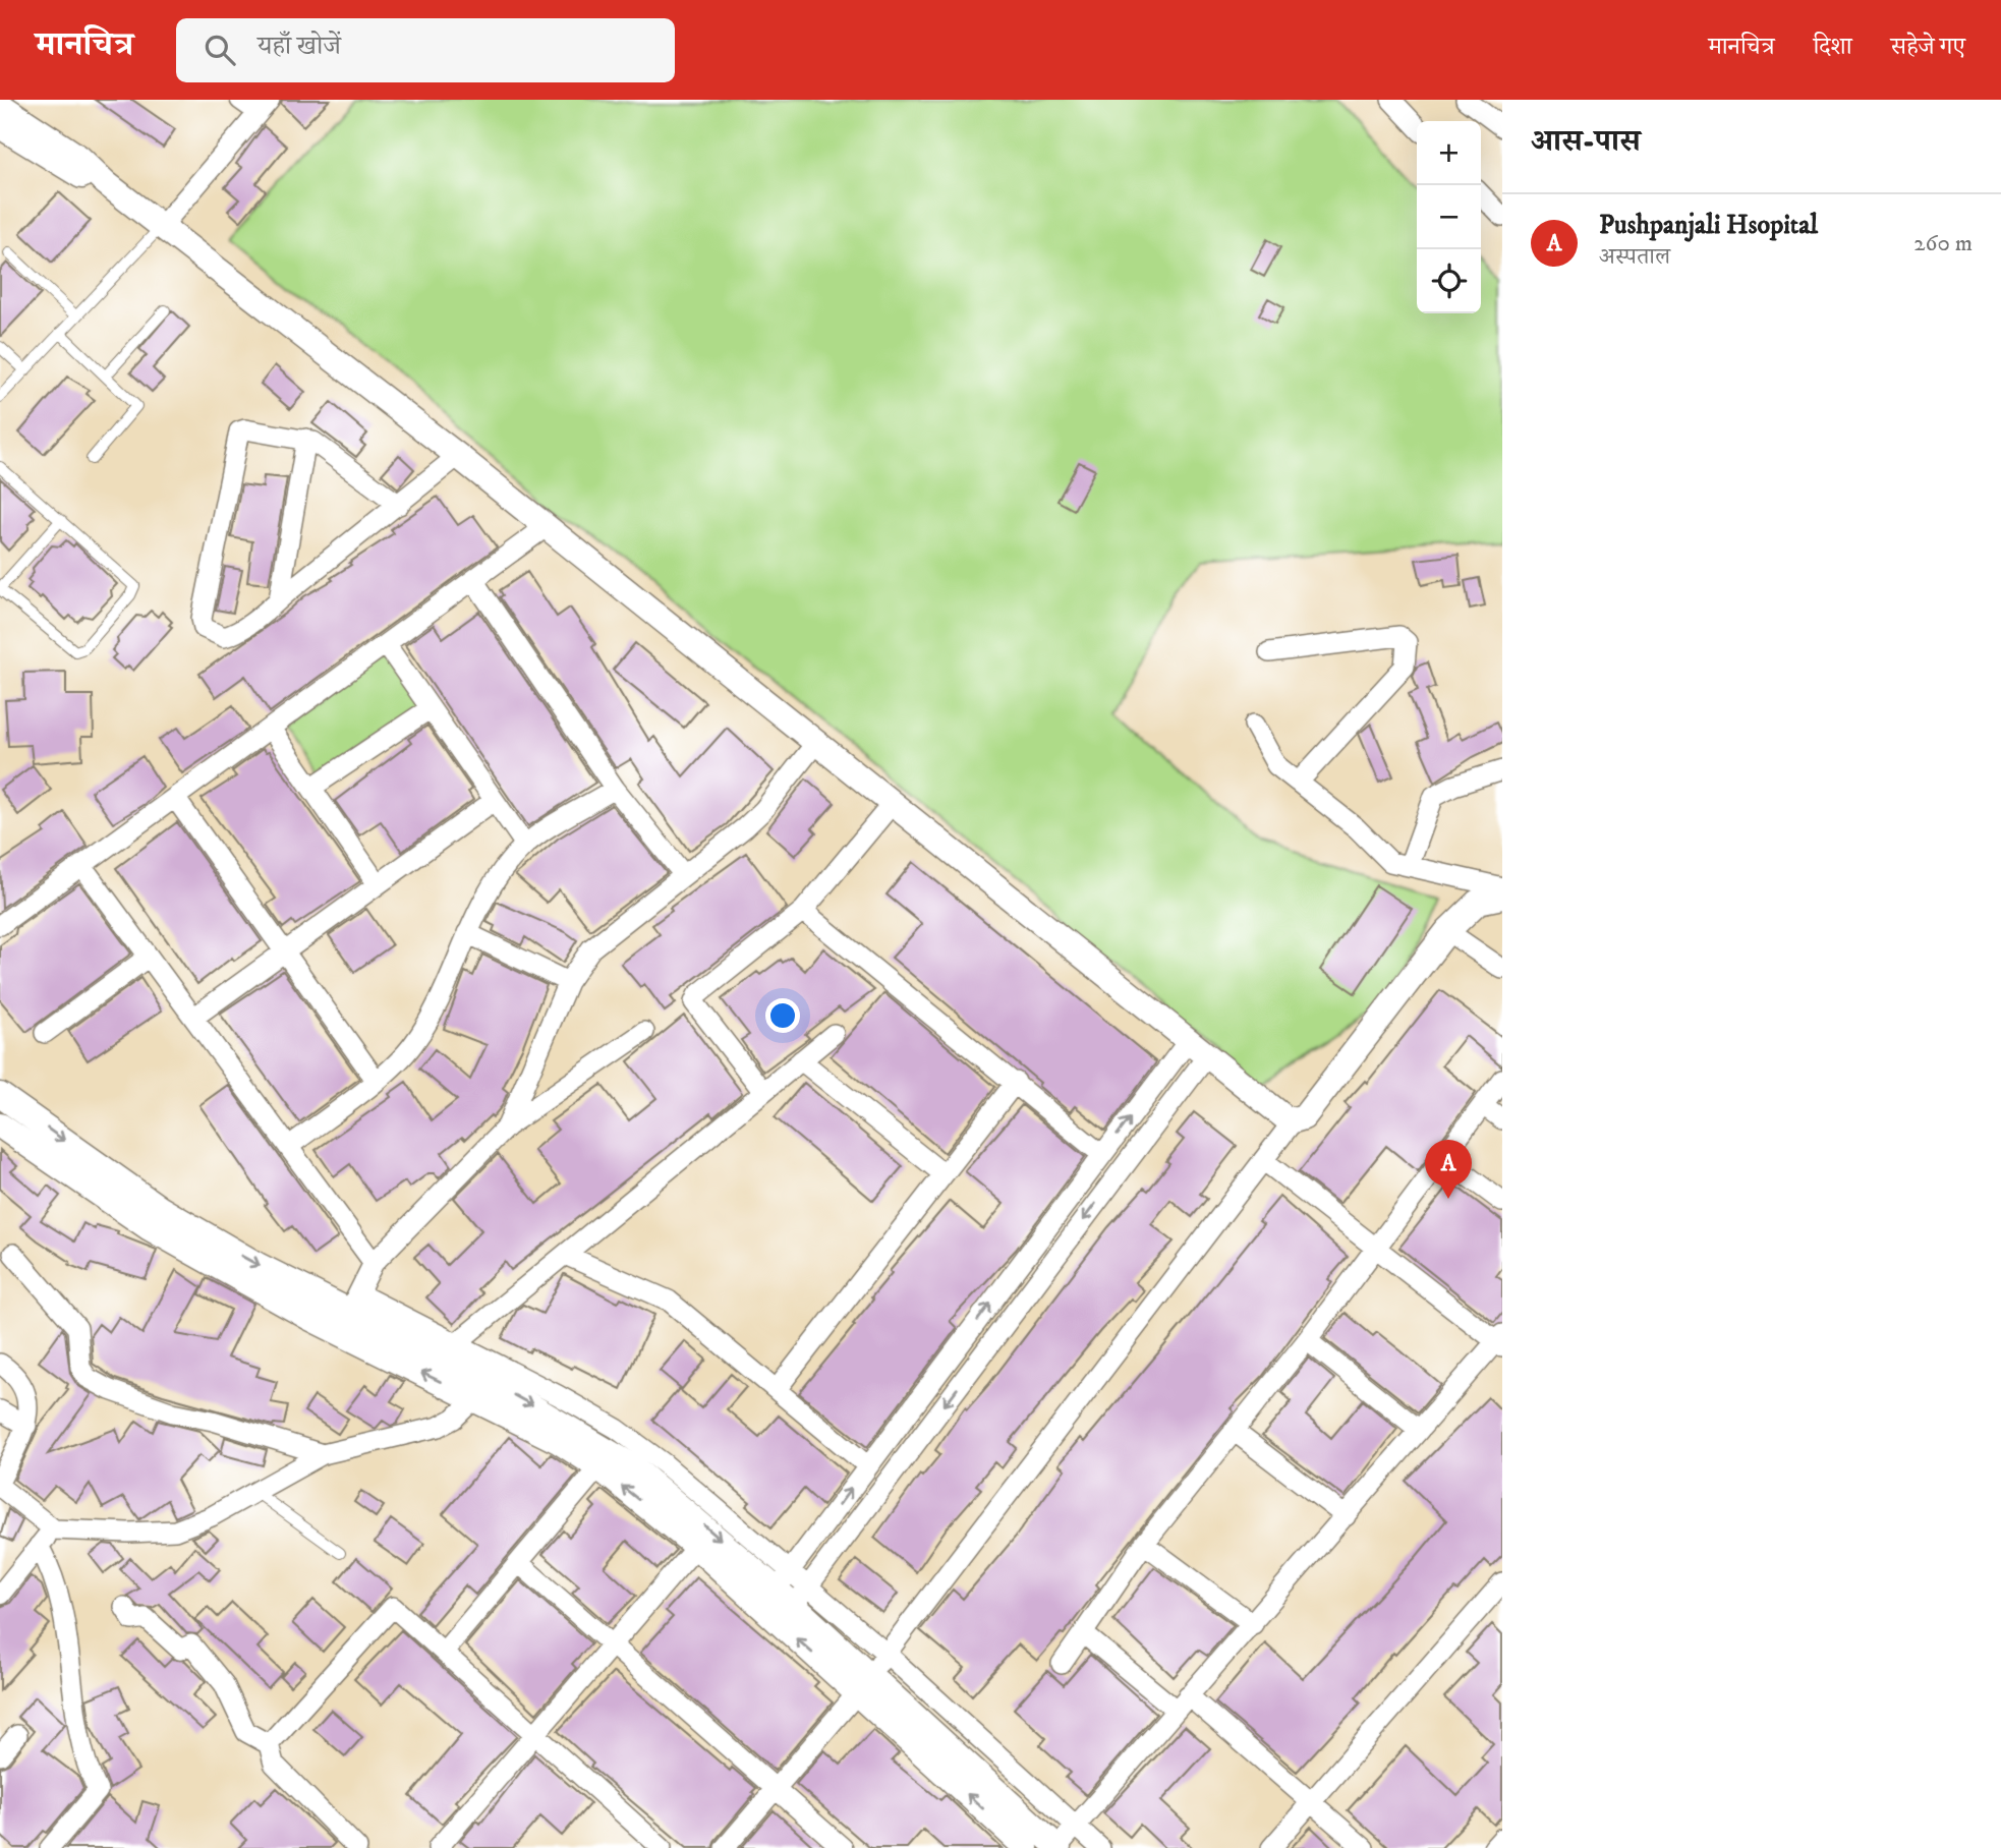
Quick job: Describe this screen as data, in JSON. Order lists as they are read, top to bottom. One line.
{"page":{"header":"मानचित्र","search":"यहाँ खोजें","nav":["मानचित्र","दिशा","सहेजे गए"],"heading":"आस-पास","map_buttons":["+","−"],"list":[{"mark":"A","name":"Pushpanjali Hsopital","note":"अस्पताल","value":"260 m"}],"pins":"A"}}
